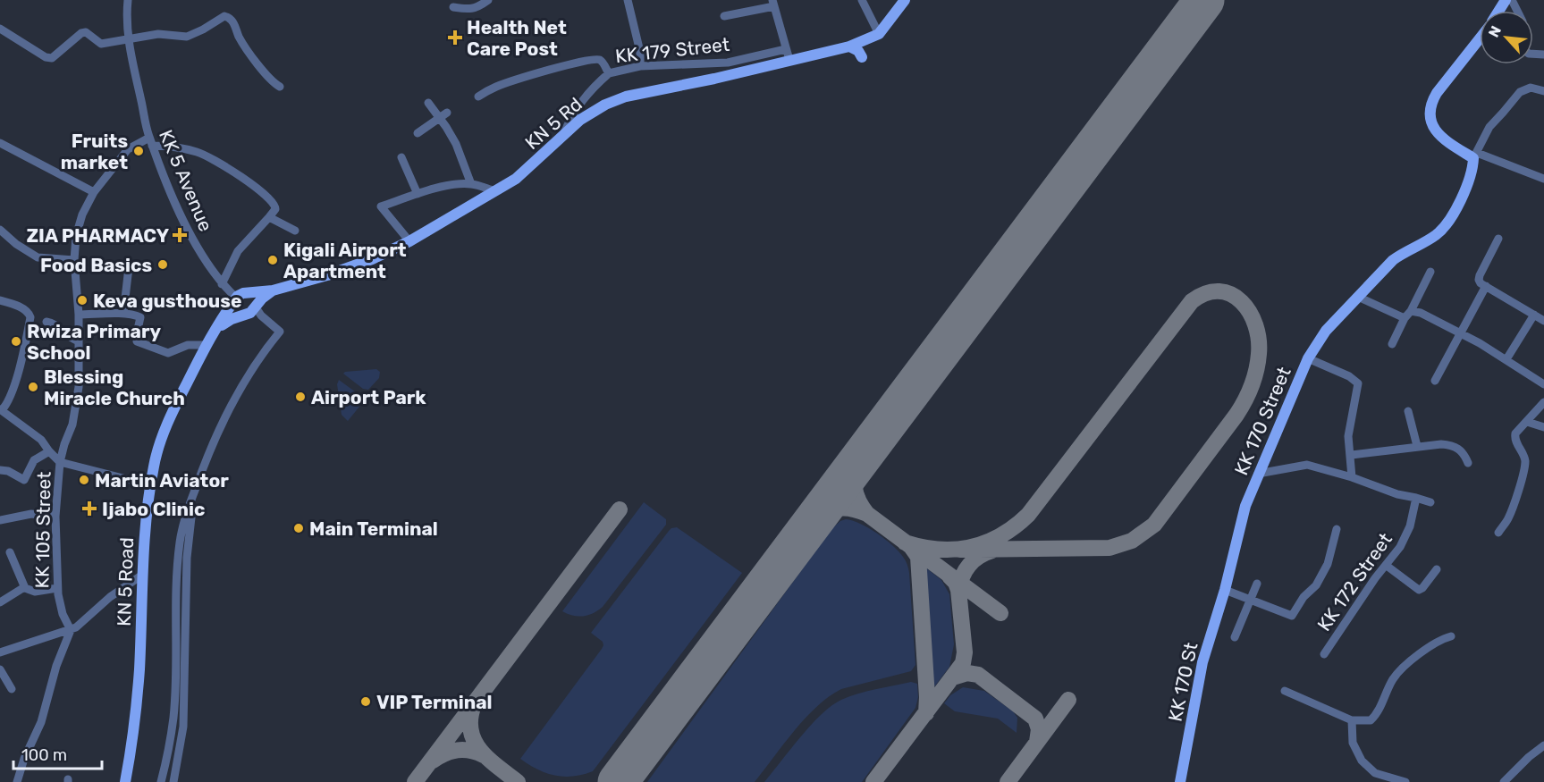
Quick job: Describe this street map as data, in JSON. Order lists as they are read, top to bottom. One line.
{"streets":{"main road":["KN 5 Rd","KK 170 Street","KN 5 Road","KK 170 St"],"street":["KK 179 Street","KK 5 Avenue","KK 105 Street","KK 172 Street"]},"crossings":[["KN 5 Rd","KK 5 Avenue"],["KN 5 Rd","KN 5 Road"],["KK 5 Avenue","KK 105 Street"],["KK 170 Street","KK 170 St"]],"places":{"health":["Health Net Care Post","ZIA PHARMACY","Ijabo Clinic"],"other":["Fruits market","Kigali Airport Apartment","Food Basics","Keva gusthouse","Rwiza Primary School","Blessing Miracle Church","Airport Park","Martin Aviator","Main Terminal","VIP Terminal"]},"scale_bar":"100 m","north":"top left"}
